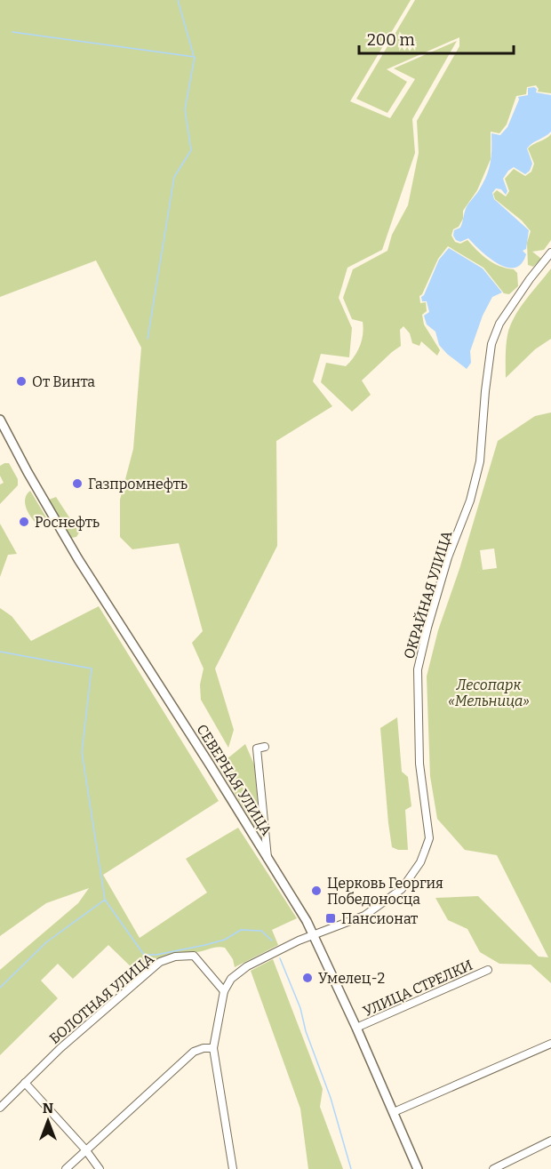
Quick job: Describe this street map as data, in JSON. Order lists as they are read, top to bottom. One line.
{"streets":{"main road":["СЕВЕРНАЯ УЛИЦА"],"street":["ОКРАЙНАЯ УЛИЦА","УЛИЦА СТРЕЛКИ","БОЛОТНАЯ УЛИЦА"]},"crossings":[["ОКРАЙНАЯ УЛИЦА","СЕВЕРНАЯ УЛИЦА"],["ОКРАЙНАЯ УЛИЦА","БОЛОТНАЯ УЛИЦА"],["СЕВЕРНАЯ УЛИЦА","УЛИЦА СТРЕЛКИ"]],"parks":["Лесопарк «Мельница»"],"places":{"other":["От Винта","Газпромнефть","Роснефть","Церковь Георгия Победоносца","Умелец-2"],"transit":["Пансионат"]},"scale_bar":"200 m","north":"top"}
